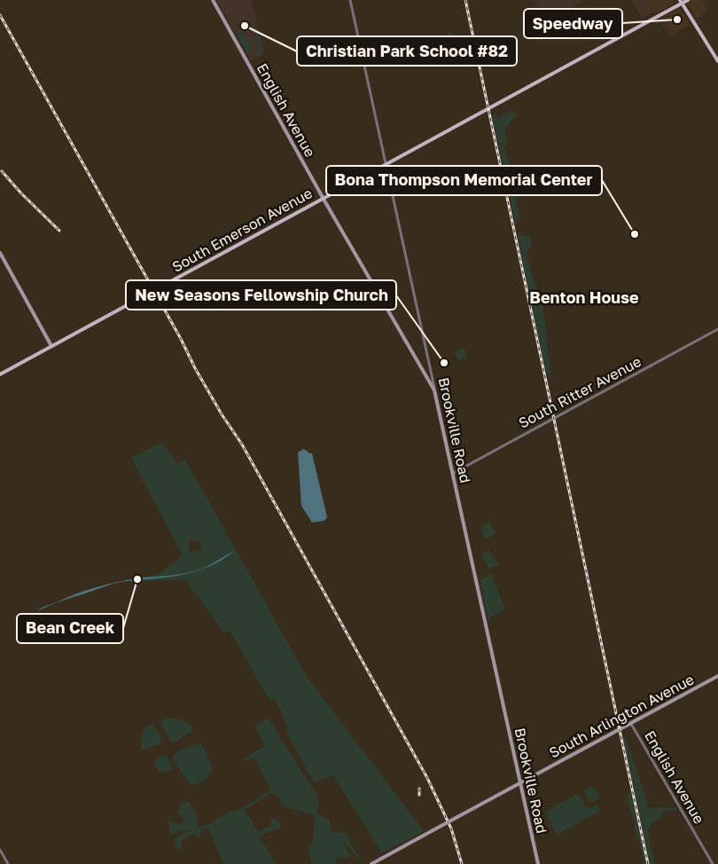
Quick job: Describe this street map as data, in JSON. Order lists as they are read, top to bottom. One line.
{"streets":{"main road":["English Avenue","South Emerson Avenue","Brookville Road","South Arlington Avenue"],"street":["South Ritter Avenue"]},"crossings":[["English Avenue","South Emerson Avenue"],["English Avenue","Brookville Road"],["English Avenue","South Arlington Avenue"],["South Emerson Avenue","Brookville Road"],["South Ritter Avenue","Brookville Road"],["Brookville Road","South Arlington Avenue"]],"districts":["Benton House"],"places":["Speedway","Christian Park School #82","Bona Thompson Memorial Center","New Seasons Fellowship Church","Bean Creek"]}
